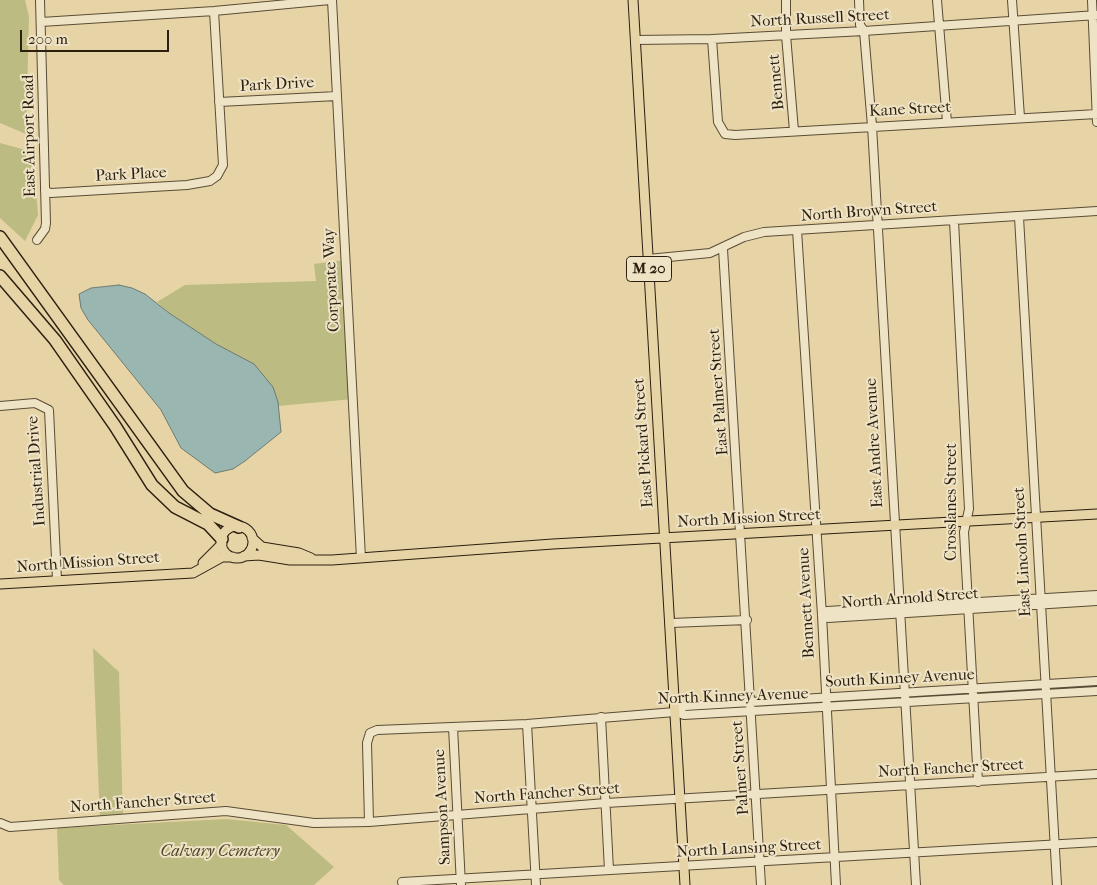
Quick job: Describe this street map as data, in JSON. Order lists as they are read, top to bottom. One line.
{"streets":{"main road":["M 20","East Pickard Street","North Mission Street"],"street":["North Russell Street","Bennett","Park Drive","Kane Street","East Airport Road","Park Place","North Brown Street","Corporate Way","East Palmer Street","East Andre Avenue","Industrial Drive","Crosslanes Street","East Lincoln Street","North Arnold Street","Bennett Avenue","South Kinney Avenue","North Kinney Avenue","Palmer Street","North Fancher Street","Sampson Avenue","North Lansing Street"]},"crossings":[["North Russell Street","Bennett"],["North Russell Street","Kane Street"],["North Russell Street","East Pickard Street"],["North Russell Street","East Andre Avenue"],["Bennett","Kane Street"],["Park Drive","Park Place"],["Park Drive","Corporate Way"],["Kane Street","East Andre Avenue"],["East Airport Road","Park Place"],["North Brown Street","East Palmer Street"],["North Brown Street","East Pickard Street"],["North Brown Street","East Andre Avenue"],["North Brown Street","Crosslanes Street"],["North Brown Street","East Lincoln Street"],["North Brown Street","Bennett Avenue"],["Corporate Way","North Mission Street"],["East Palmer Street","North Mission Street"],["East Palmer Street","Palmer Street"],["East Pickard Street","North Mission Street"],["East Pickard Street","South Kinney Avenue"],["East Pickard Street","North Kinney Avenue"],["East Pickard Street","North Fancher Street"],["East Pickard Street","North Lansing Street"],["East Andre Avenue","North Mission Street"],["East Andre Avenue","North Arnold Street"],["East Andre Avenue","South Kinney Avenue"],["East Andre Avenue","North Kinney Avenue"],["East Andre Avenue","North Fancher Street"],["East Andre Avenue","North Lansing Street"],["Industrial Drive","North Mission Street"],["Crosslanes Street","North Mission Street"],["Crosslanes Street","North Arnold Street"],["Crosslanes Street","South Kinney Avenue"],["Crosslanes Street","North Kinney Avenue"],["Crosslanes Street","North Fancher Street"],["North Mission Street","East Lincoln Street"],["North Mission Street","Bennett Avenue"],["East Lincoln Street","North Arnold Street"],["East Lincoln Street","South Kinney Avenue"],["East Lincoln Street","North Kinney Avenue"],["East Lincoln Street","North Fancher Street"],["East Lincoln Street","North Lansing Street"],["North Arnold Street","Bennett Avenue"],["Bennett Avenue","South Kinney Avenue"],["Bennett Avenue","North Kinney Avenue"],["Bennett Avenue","North Fancher Street"],["Bennett Avenue","North Lansing Street"],["South Kinney Avenue","North Kinney Avenue"],["South Kinney Avenue","Palmer Street"],["North Kinney Avenue","Palmer Street"],["North Kinney Avenue","North Fancher Street"],["North Kinney Avenue","Sampson Avenue"],["Palmer Street","North Fancher Street"],["Palmer Street","North Lansing Street"],["North Fancher Street","Sampson Avenue"],["Sampson Avenue","North Lansing Street"]],"parks":["Calvary Cemetery"],"scale_bar":"200 m"}
